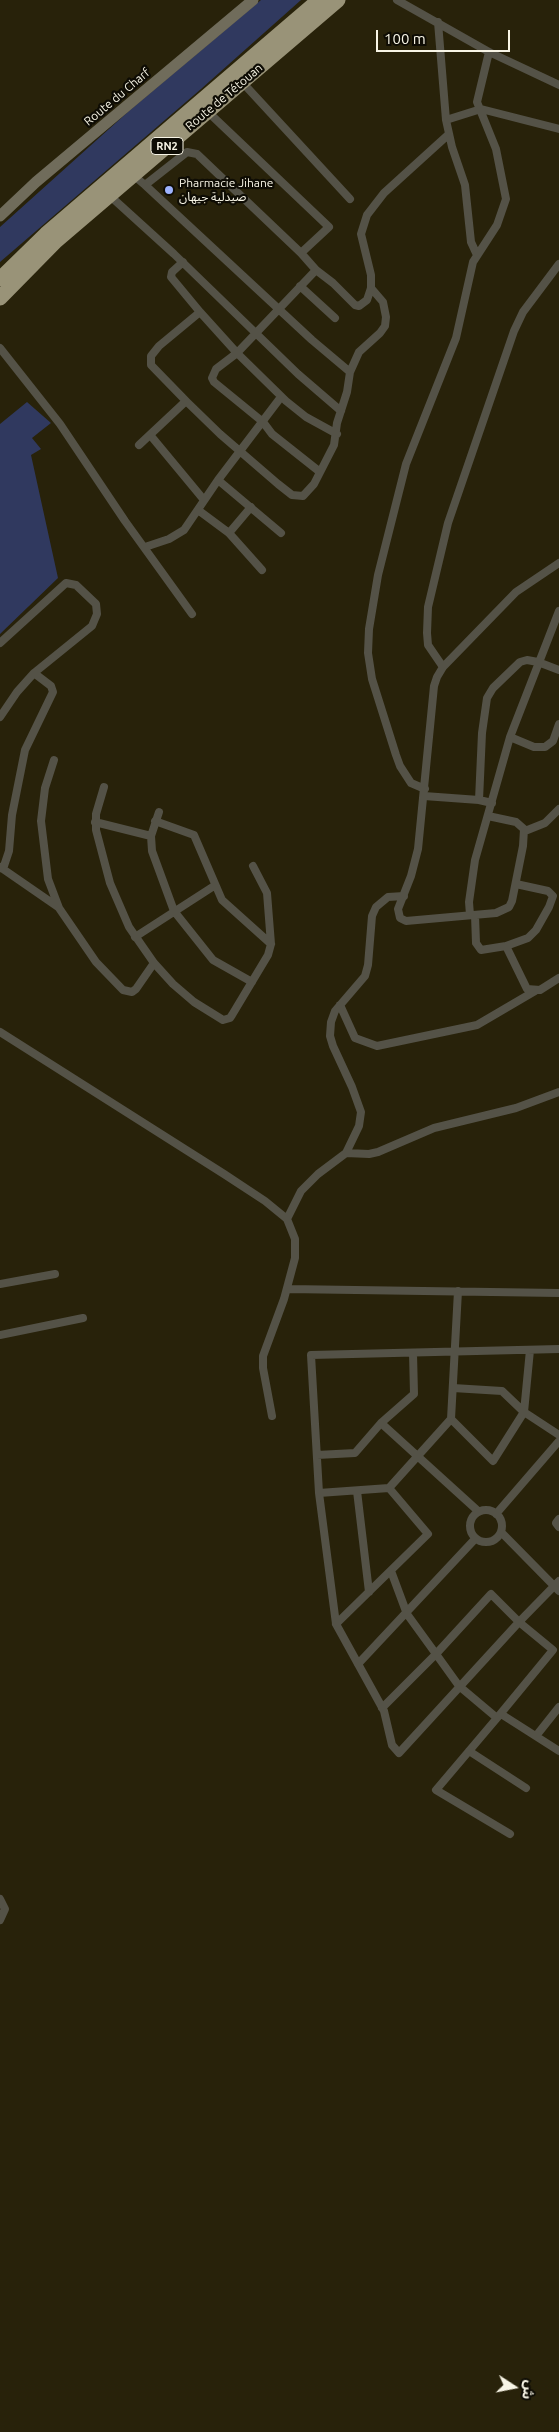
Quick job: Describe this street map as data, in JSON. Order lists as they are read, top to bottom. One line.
{"streets":{"highway":["Route de Tétouan","RN2"],"street":["Route du Charf"]},"places":["Pharmacie Jihane صيدلية جيهان"],"scale_bar":"100 m","north":"right"}
